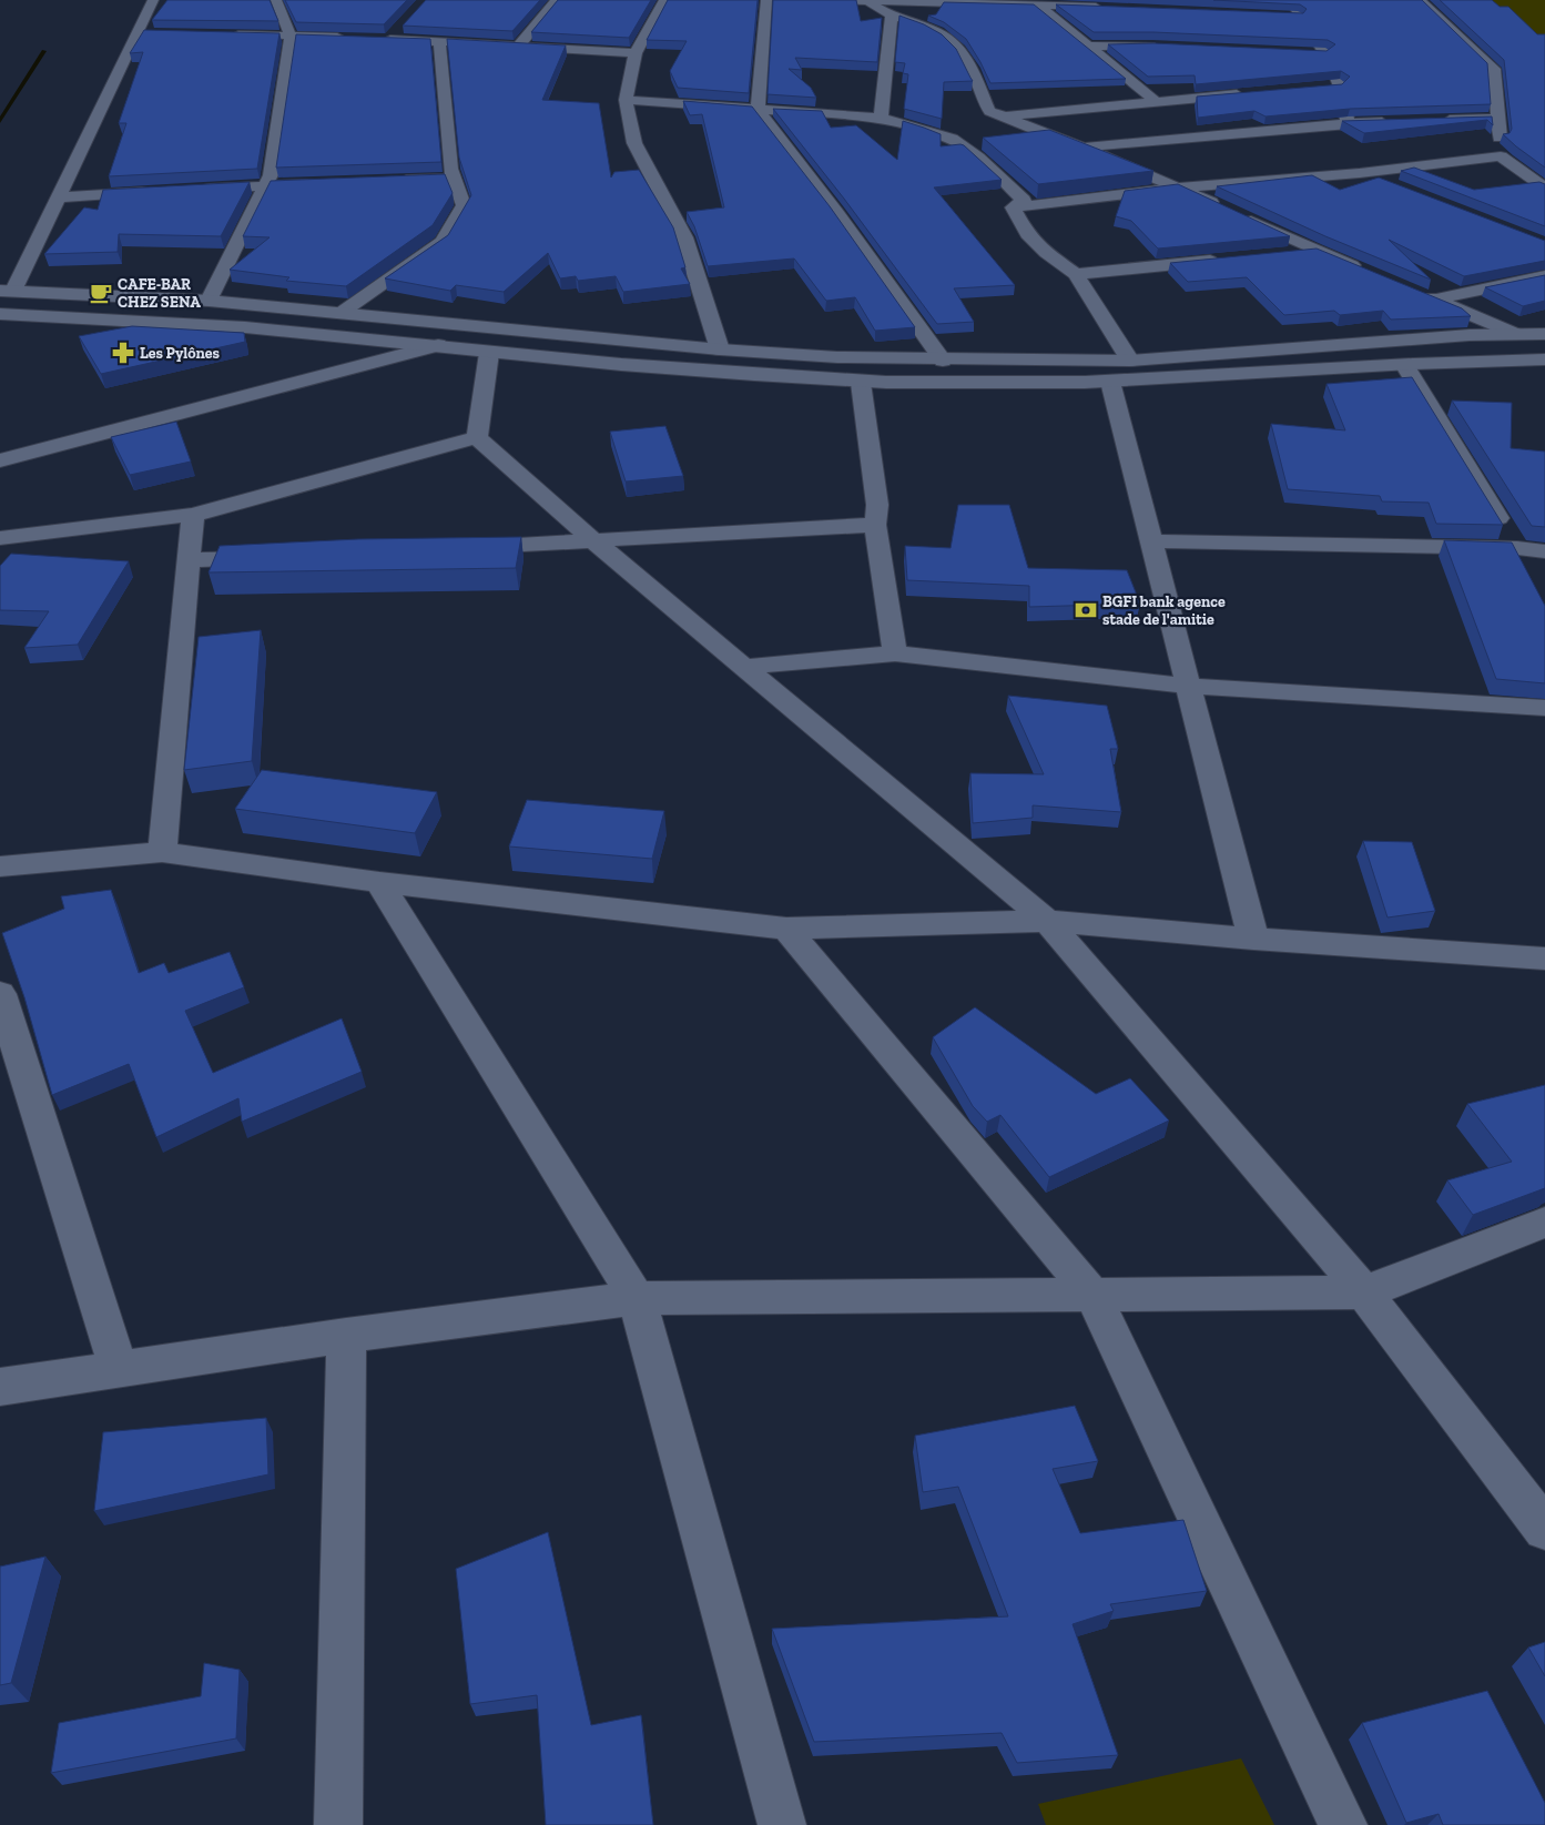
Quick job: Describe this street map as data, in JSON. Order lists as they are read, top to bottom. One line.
{"places":{"cafe":["CAFE-BAR CHEZ SENA"],"pharmacy":["Les Pylônes"],"bank":["BGFI bank agence stade de l'amitie"]}}
